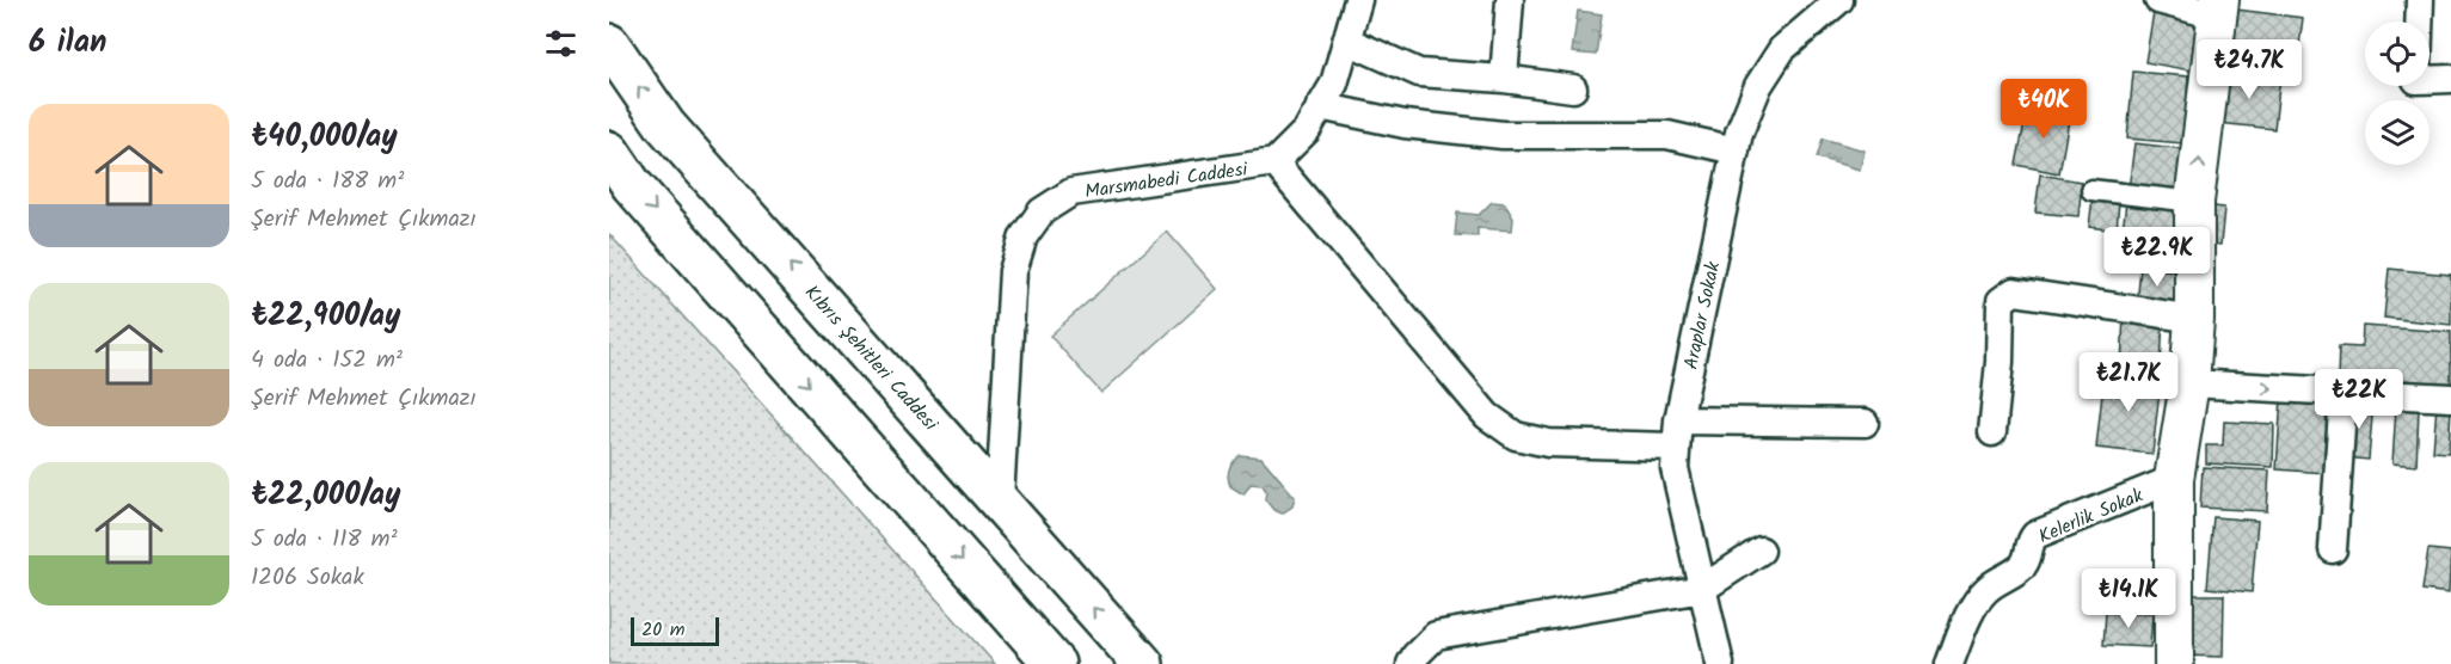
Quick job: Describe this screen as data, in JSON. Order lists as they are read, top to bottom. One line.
{"streets":{"highway":["Kıbrıs Şehitleri Caddesi"],"street":["Marsmabedi Caddesi","Araplar Sokak","Kelerlik Sokak"]},"crossings":[["Marsmabedi Caddesi","Kıbrıs Şehitleri Caddesi"]],"scale_bar":"20 m","page":{"heading":"6 ilan","price":["₺24.7K","₺40K","₺22.9K","₺21.7K","₺22K","₺14.1K"],"list":[{"name":"₺40,000/ay","note":"5 oda · 188 m² · Şerif Mehmet Çıkmazı"},{"name":"₺22,900/ay","note":"4 oda · 152 m² · Şerif Mehmet Çıkmazı"},{"name":"₺22,000/ay","note":"5 oda · 118 m² · 1206 Sokak"}],"scale":"20 m"}}
